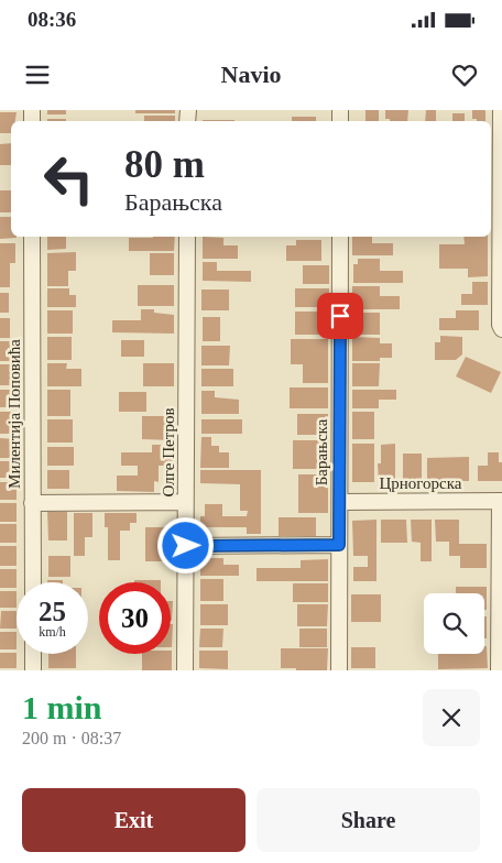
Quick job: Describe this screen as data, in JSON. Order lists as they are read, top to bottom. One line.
{"streets":{"street":["Милентија Поповића","Олге Петров","Барањска","Црногорска"]},"crossings":[["Барањска","Црногорска"]],"page":{"status":"08:36","header":"Navio","turn":["80 m","Барањска"],"speed":"25 km/h","limit":"30","heading":["1 min","200 m · 08:37"],"buttons":["Exit","Share"]}}
